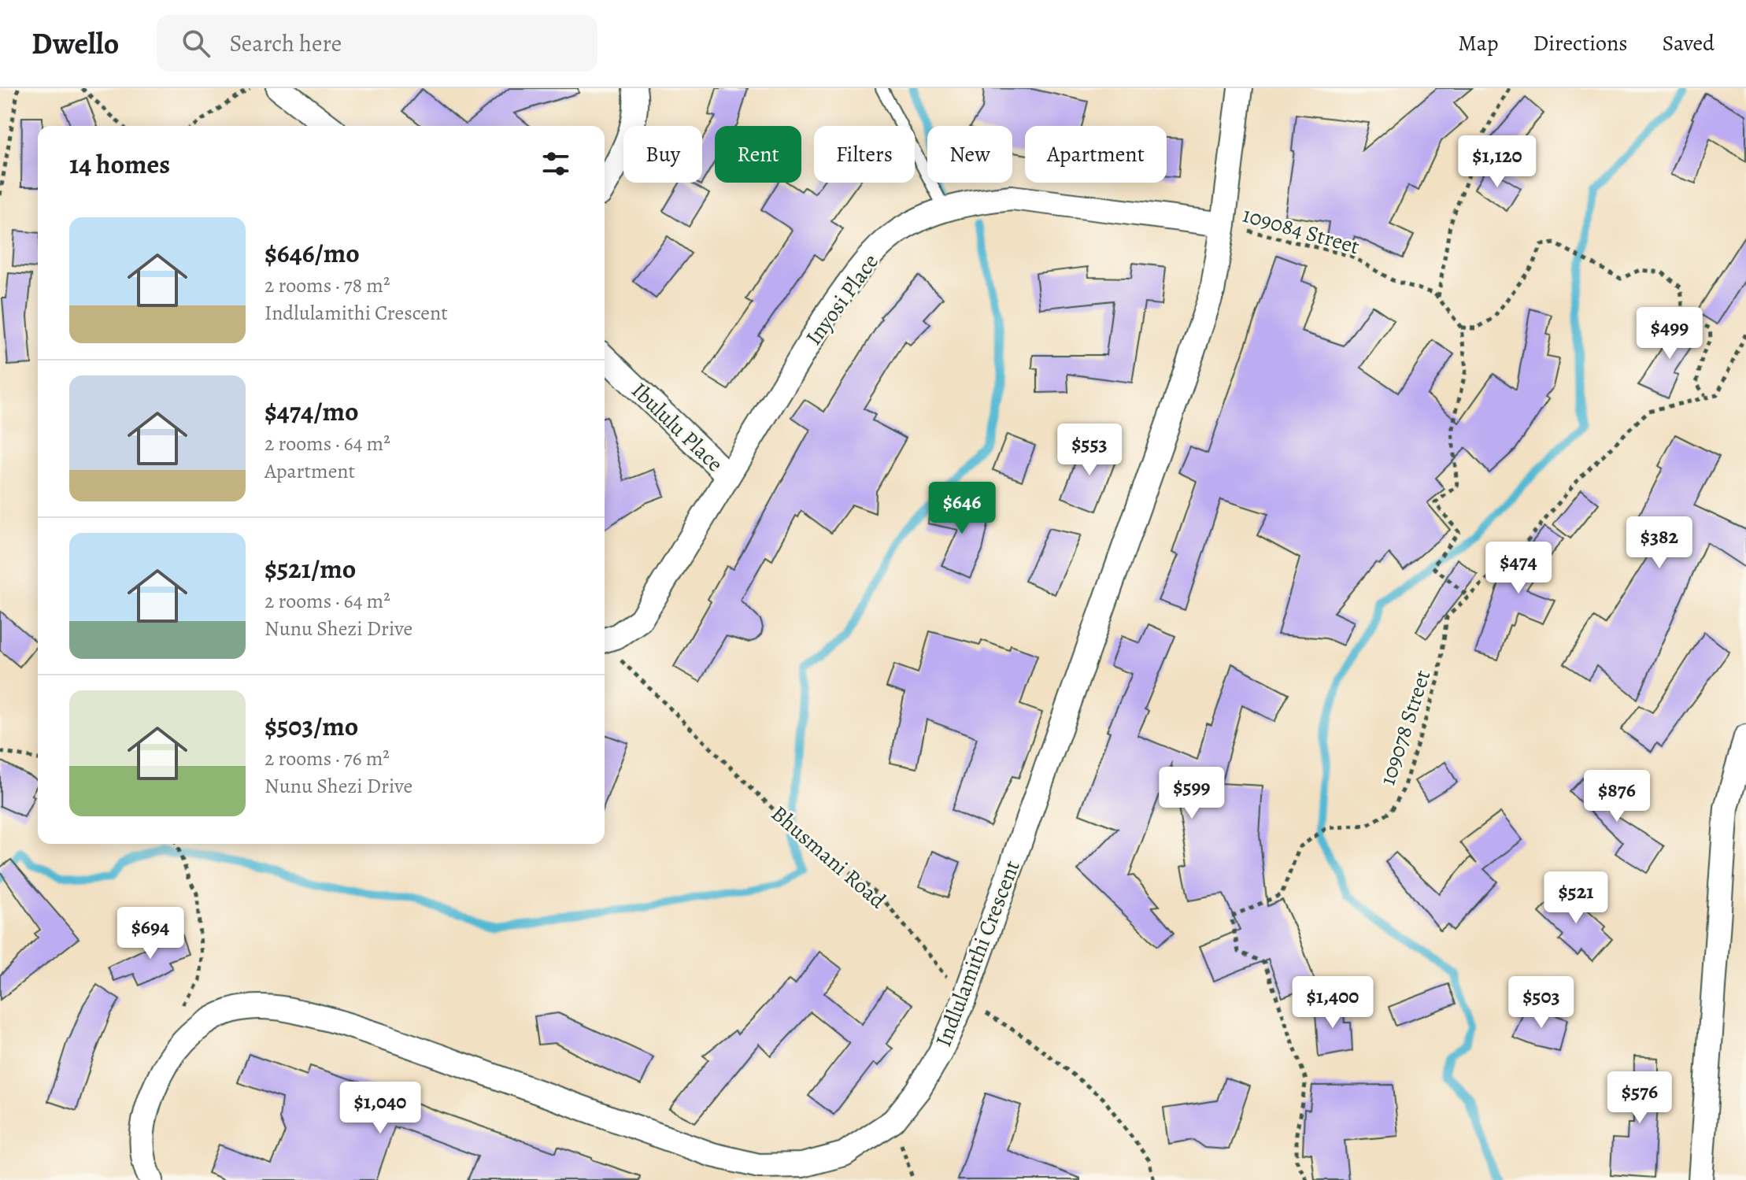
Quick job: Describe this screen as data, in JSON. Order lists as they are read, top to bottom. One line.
{"streets":{"street":["Inyosi Place","Ibululu Place","Indlulamithi Crescent"],"path":["109084 Street","109078 Street","Bhusmani Road"]},"crossings":[["109084 Street","Inyosi Place"],["109084 Street","Indlulamithi Crescent"],["Inyosi Place","Ibululu Place"],["Inyosi Place","Indlulamithi Crescent"],["Bhusmani Road","Indlulamithi Crescent"]],"page":{"header":"Dwello","search":"Search here","nav":["Map","Directions","Saved"],"chip":["Buy","Rent","Filters","New","Apartment"],"heading":"14 homes","price":["$1,120","$499","$553","$646","$382","$474","$599","$876","$521","$694","$1,400","$503","$576","$1,040"],"list":[{"name":"$646/mo","note":"2 rooms · 78 m² · Indlulamithi Crescent"},{"name":"$474/mo","note":"2 rooms · 64 m² · Apartment"},{"name":"$521/mo","note":"2 rooms · 64 m² · Nunu Shezi Drive"},{"name":"$503/mo","note":"2 rooms · 76 m² · Nunu Shezi Drive"}]}}
